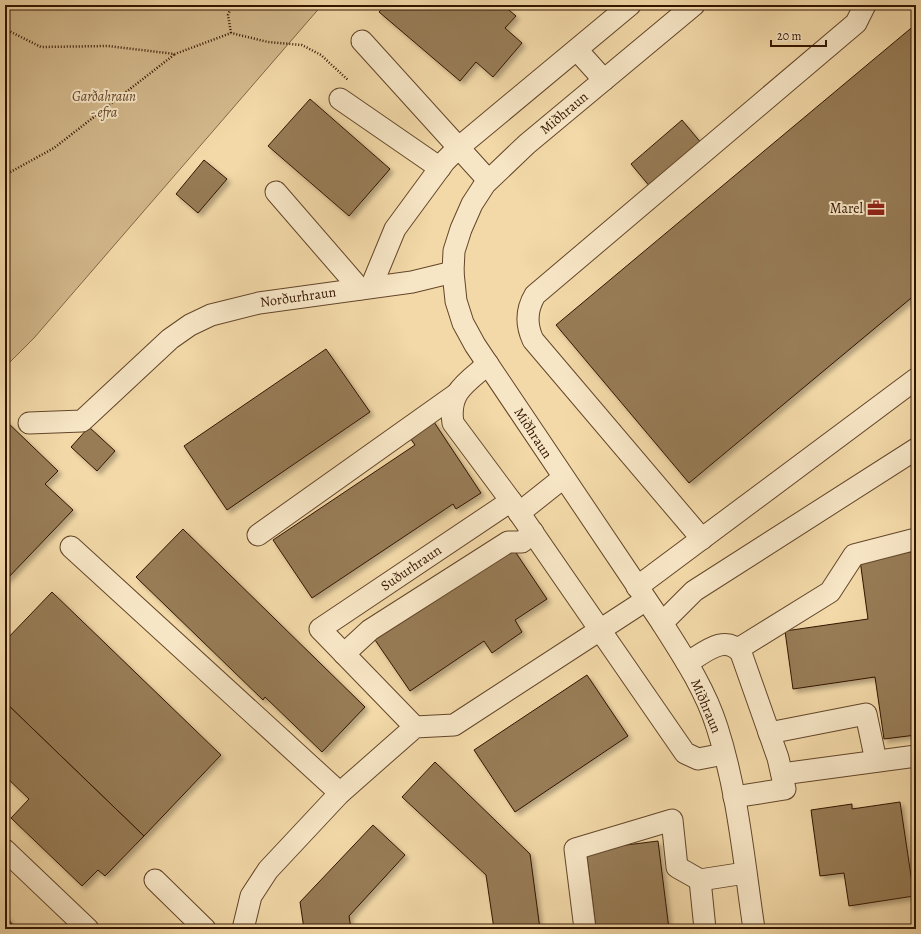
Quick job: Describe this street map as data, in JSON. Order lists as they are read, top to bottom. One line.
{"streets":{"street":["Miðhraun","Norðurhraun","Suðurhraun"]},"crossings":[["Miðhraun","Norðurhraun"],["Miðhraun","Suðurhraun"]],"parks":["Garðahraun - efra"],"places":{"office":["Marel"]},"scale_bar":"20 m"}
